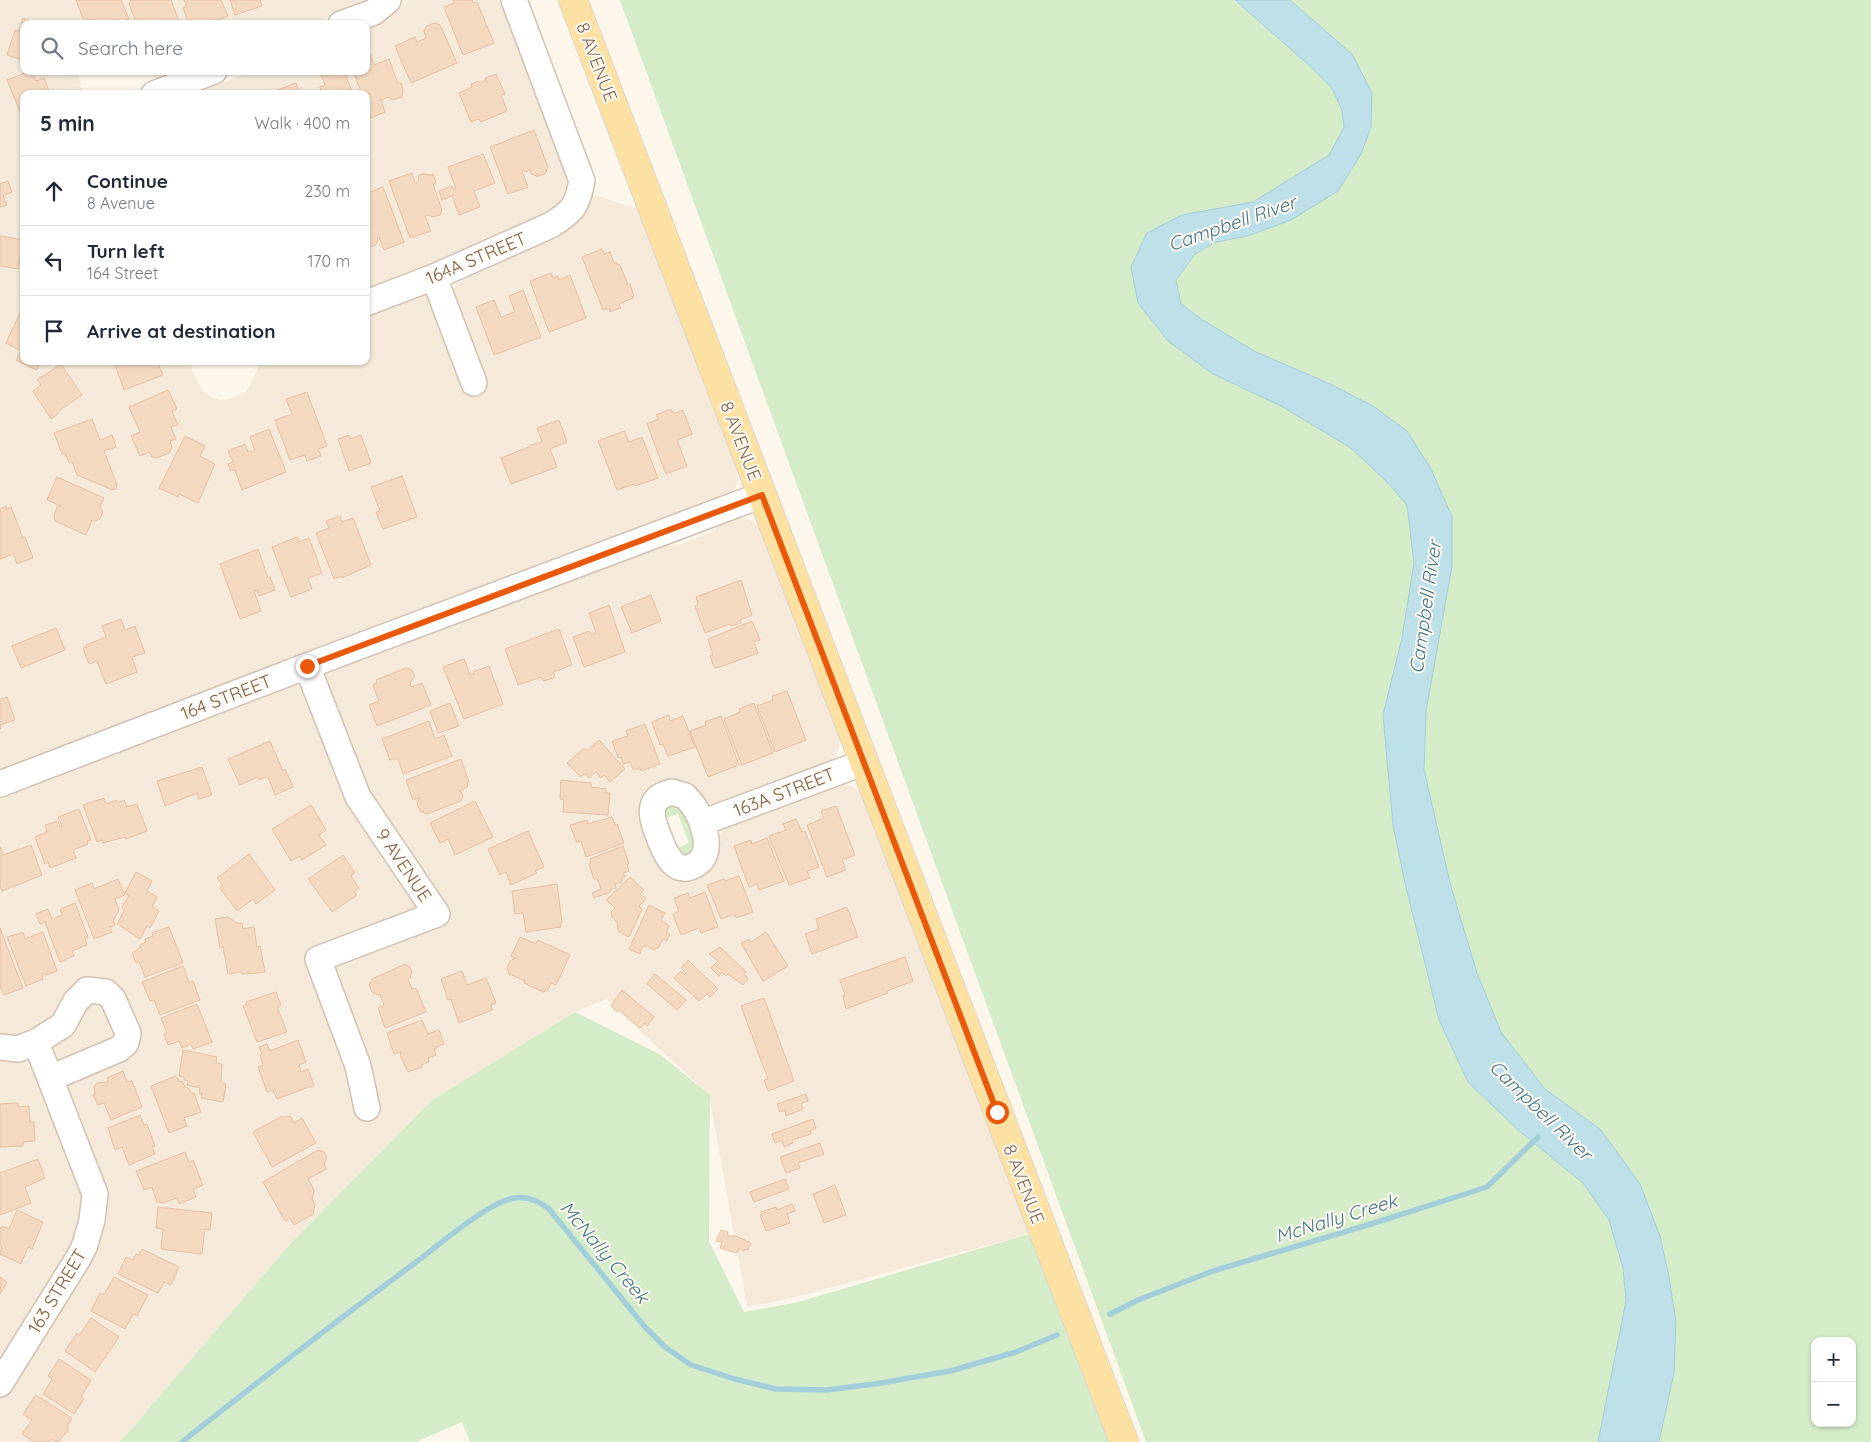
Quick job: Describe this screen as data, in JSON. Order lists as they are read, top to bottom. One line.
{"streets":{"main road":["8 AVENUE"],"street":["164A STREET","164 STREET","163A STREET","9 AVENUE","163 STREET"]},"crossings":[["8 AVENUE","164 STREET"],["8 AVENUE","163A STREET"],["164 STREET","9 AVENUE"]],"water":["Campbell River","McNally Creek"],"page":{"search":"Search here","heading":["5 min","Walk · 400 m"],"list":[["Continue","8 Avenue","230 m"],["Turn left","164 Street","170 m"],"Arrive at destination"],"map_buttons":["+","−"]}}
